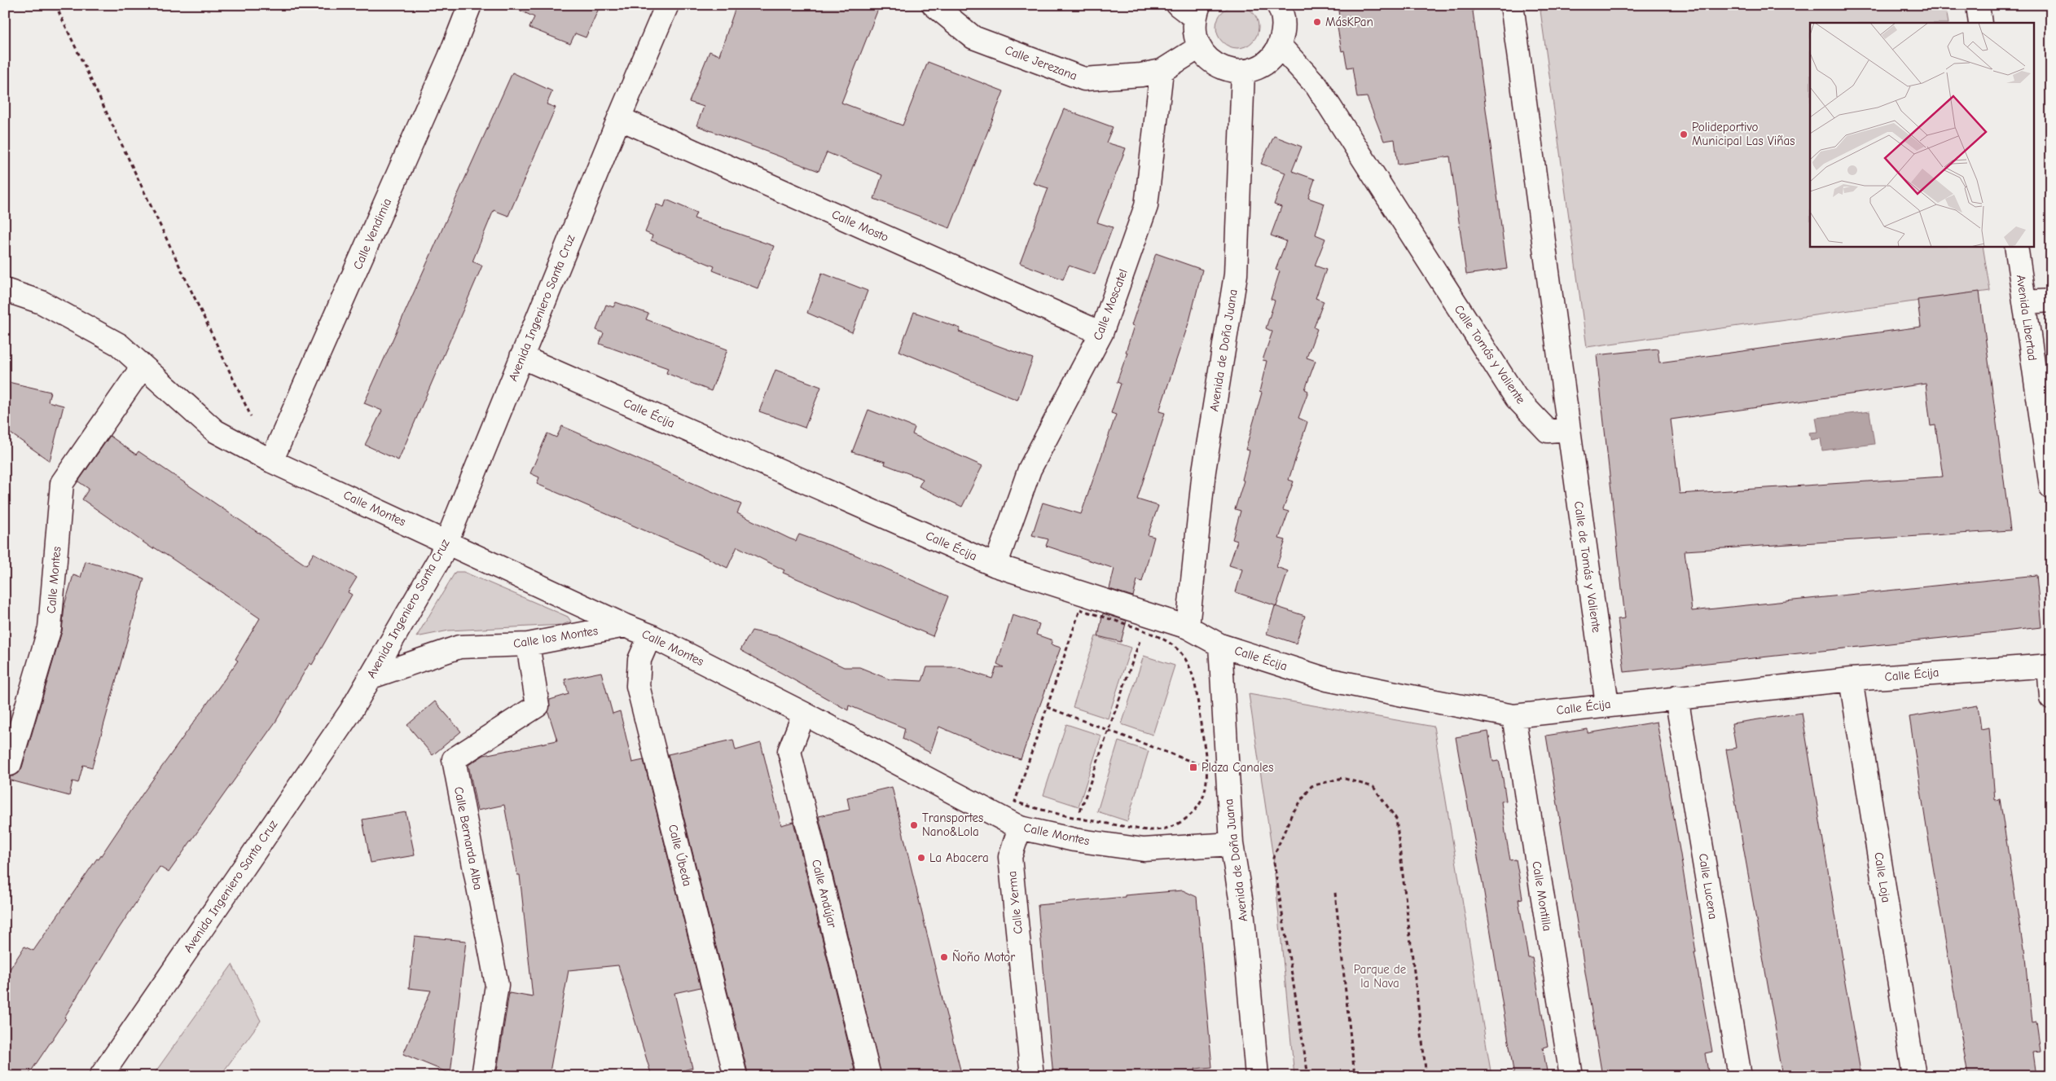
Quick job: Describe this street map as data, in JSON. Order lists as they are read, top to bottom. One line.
{"streets":{"street":["Calle Jerezana","Calle Mosto","Calle Vendimia","Calle Moscatel","Avenida Ingeniero Santa Cruz","Avenida Libertad","Avenida de Doña Juana","Calle Tomás y Valiente","Calle Écija","Calle Montes","Calle de Tomás y Valiente","Calle los Montes","Calle Bernarda Alba","Calle Úbeda","Calle Loja","Calle Lucena","Calle Andújar","Calle Montilla","Calle Yerma"]},"crossings":[["Calle Jerezana","Calle Moscatel"],["Calle Mosto","Calle Moscatel"],["Calle Mosto","Avenida Ingeniero Santa Cruz"],["Calle Vendimia","Calle Montes"],["Calle Moscatel","Calle Écija"],["Avenida Ingeniero Santa Cruz","Calle Écija"],["Avenida Ingeniero Santa Cruz","Calle Montes"],["Avenida Ingeniero Santa Cruz","Calle los Montes"],["Avenida de Doña Juana","Calle Écija"],["Avenida de Doña Juana","Calle Montes"],["Calle Tomás y Valiente","Calle de Tomás y Valiente"],["Calle Écija","Calle de Tomás y Valiente"],["Calle Écija","Calle Loja"],["Calle Écija","Calle Lucena"],["Calle Écija","Calle Montilla"],["Calle Montes","Calle los Montes"],["Calle Montes","Calle Úbeda"],["Calle Montes","Calle Andújar"],["Calle Montes","Calle Yerma"],["Calle los Montes","Calle Bernarda Alba"]],"parks":["Parque de la Nava"],"places":{"other":["MásKPan","Polideportivo Municipal Las Viñas","Transportes Nano&Lola","La Abacera","Ñoño Motor"],"transit":["Plaza Canales"]}}
